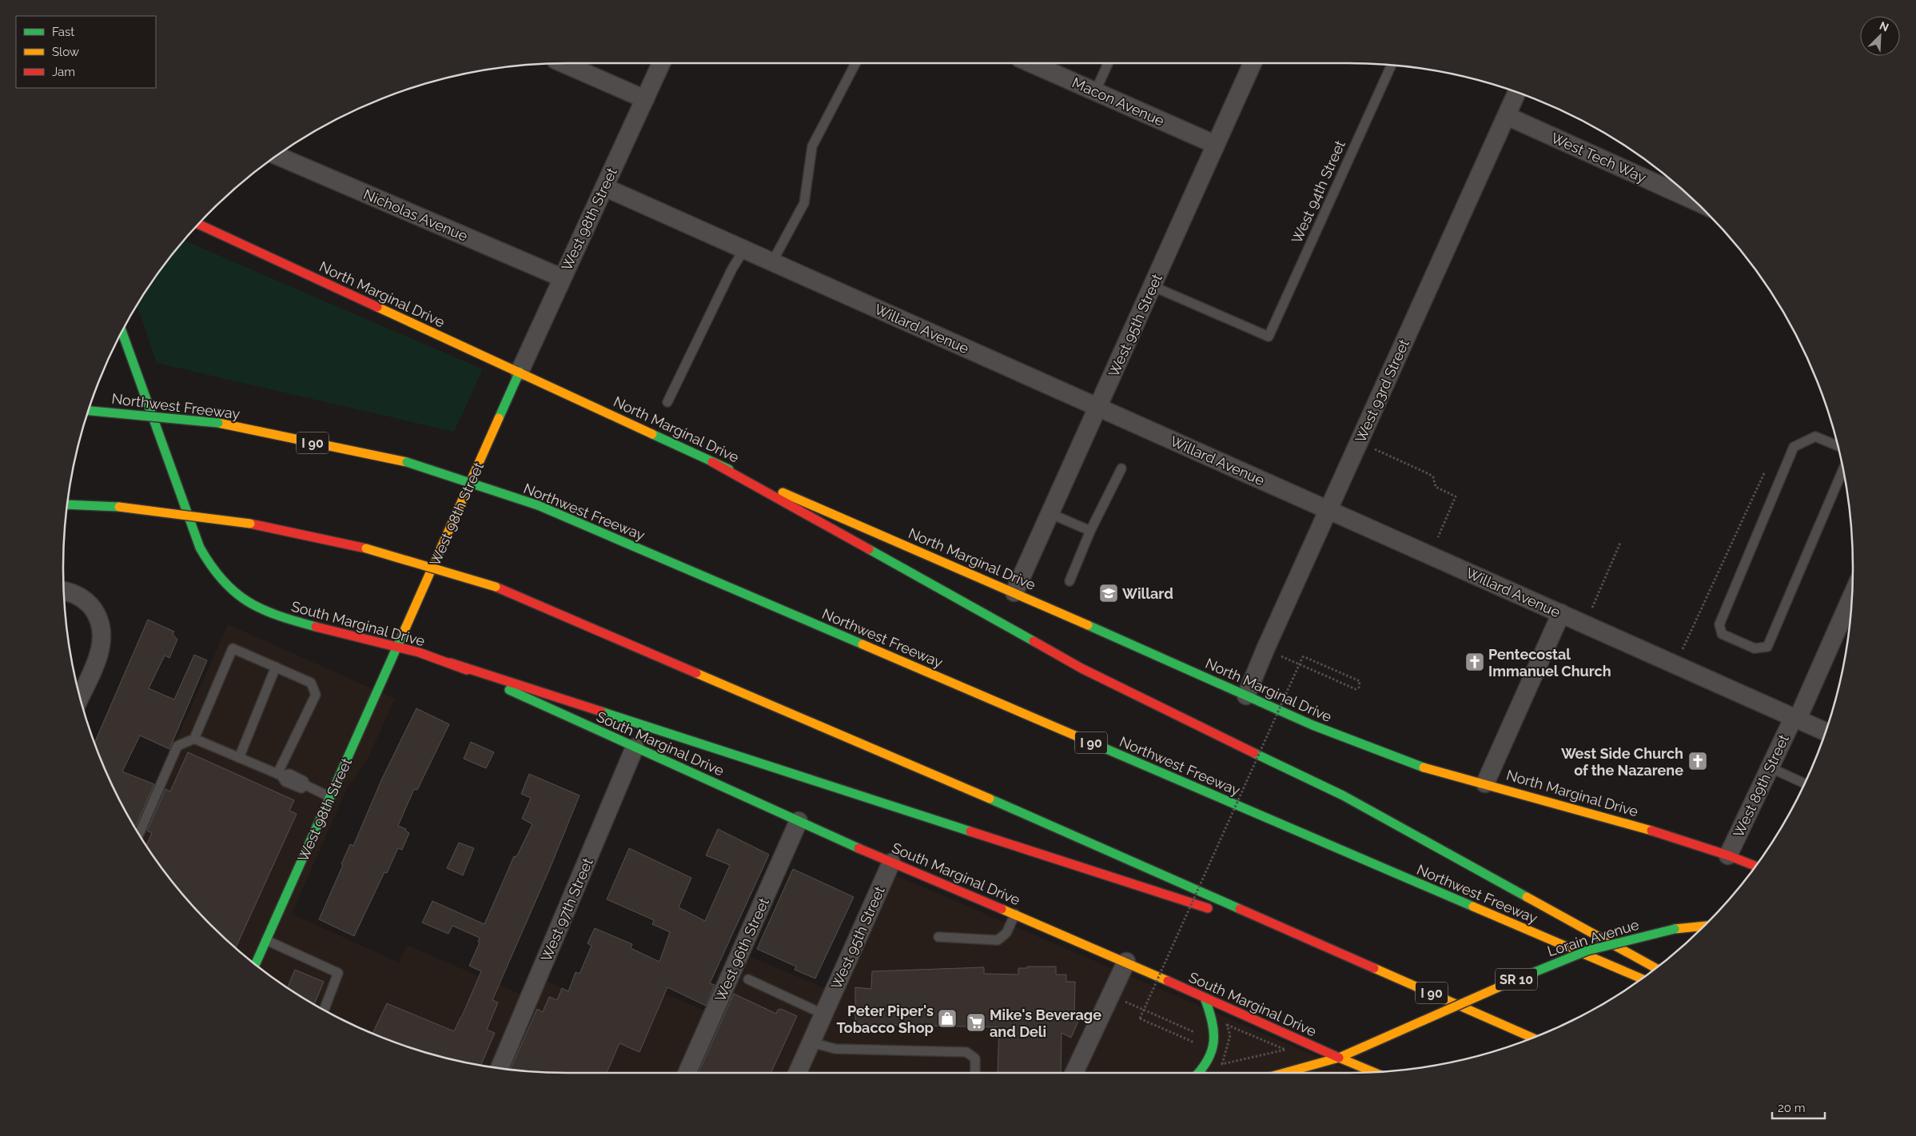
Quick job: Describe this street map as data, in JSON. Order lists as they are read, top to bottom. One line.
{"streets":{"main road":["West 98th Street","North Marginal Drive","Northwest Freeway","I 90","South Marginal Drive","Lorain Avenue","SR 10"],"street":["Macon Avenue","West Tech Way","Nicholas Avenue","West 95th Street","Willard Avenue","West 93rd Street","West 89th Street","West 97th Street","West 96th Street"],"lane":["West 94th Street"]},"crossings":[["Macon Avenue","West 95th Street"],["West Tech Way","West 93rd Street"],["West 94th Street","West 95th Street"],["Nicholas Avenue","West 98th Street"],["West 98th Street","North Marginal Drive"],["West 98th Street","Willard Avenue"],["West 98th Street","South Marginal Drive"],["North Marginal Drive","West 95th Street"],["North Marginal Drive","West 93rd Street"],["North Marginal Drive","West 89th Street"],["West 95th Street","Willard Avenue"],["West 95th Street","South Marginal Drive"],["Willard Avenue","West 93rd Street"],["Willard Avenue","West 89th Street"],["South Marginal Drive","West 97th Street"],["South Marginal Drive","Lorain Avenue"],["South Marginal Drive","West 96th Street"]],"places":{"school or university":["Willard"],"church":["Pentecostal Immanuel Church","West Side Church of the Nazarene"],"shop":["Peter Piper's Tobacco Shop"],"supermarket":["Mike's Beverage and Deli"]},"legend":["Fast","Slow","Jam"],"scale_bar":"20 m","north":"top right"}
